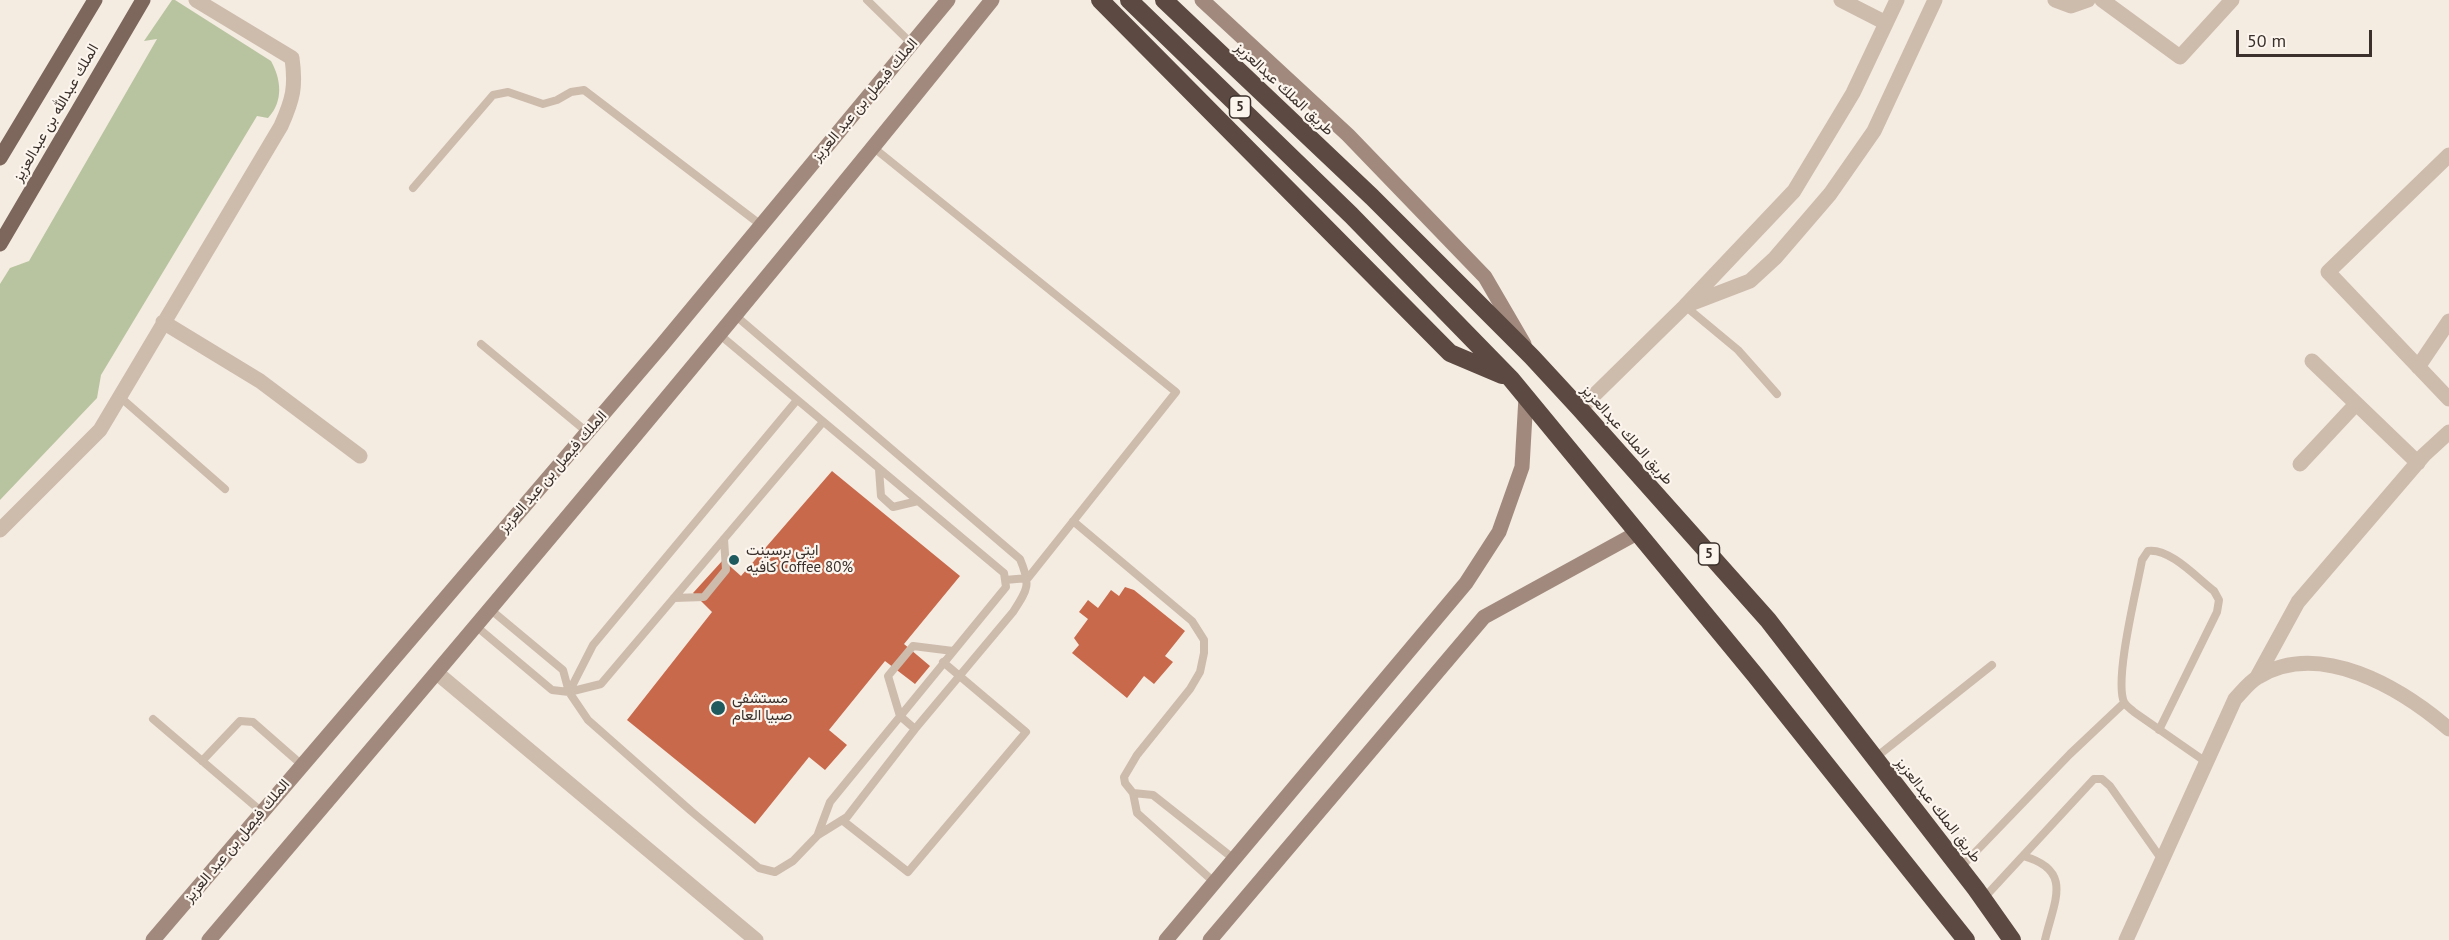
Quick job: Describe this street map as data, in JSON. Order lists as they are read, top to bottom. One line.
{"streets":{"highway":["طريق الملك عبدالعزيز","5"],"main road":["الملك عبدالله بن عبدالعزيز"],"street":["الملك فيصل بن عبد العزيز"]},"places":["ايتي برسينت كافيه Coffee 80%","مستشفى صبيا العام"],"scale_bar":"50 m"}
